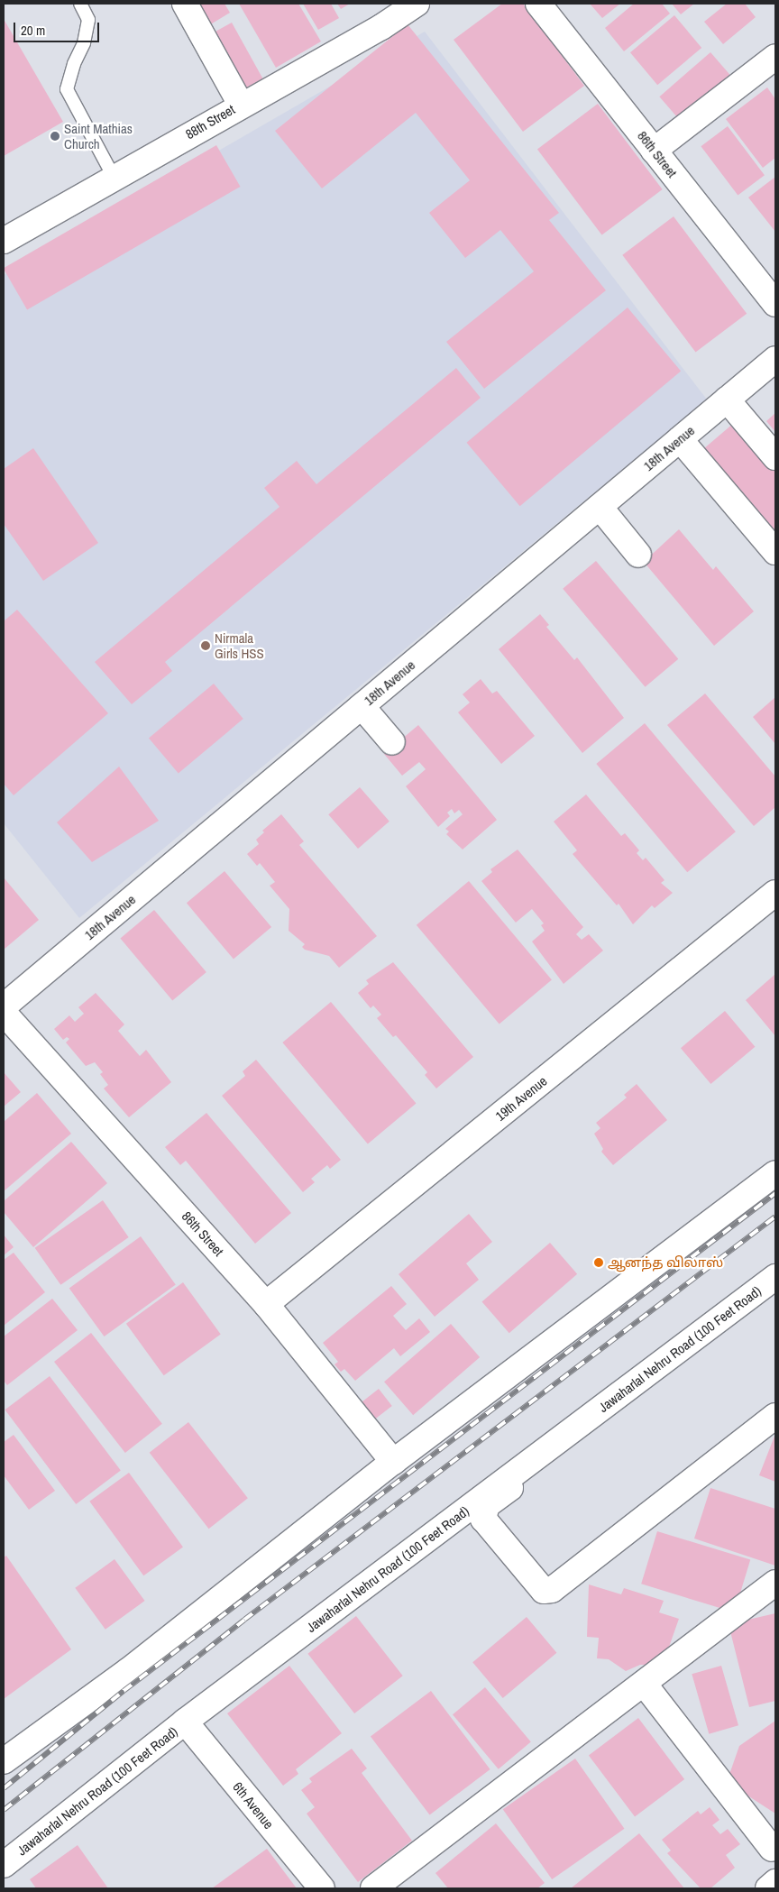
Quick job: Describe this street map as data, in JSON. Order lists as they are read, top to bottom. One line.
{"streets":{"street":["88th Street","86th Street","18th Avenue","19th Avenue","Jawaharlal Nehru Road (100 Feet Road)","6th Avenue"]},"crossings":[["86th Street","19th Avenue"],["Jawaharlal Nehru Road (100 Feet Road)","6th Avenue"]],"places":["Saint Mathias Church","Nirmala Girls HSS","ஆனந்த விலாஸ்"],"scale_bar":"20 m"}
